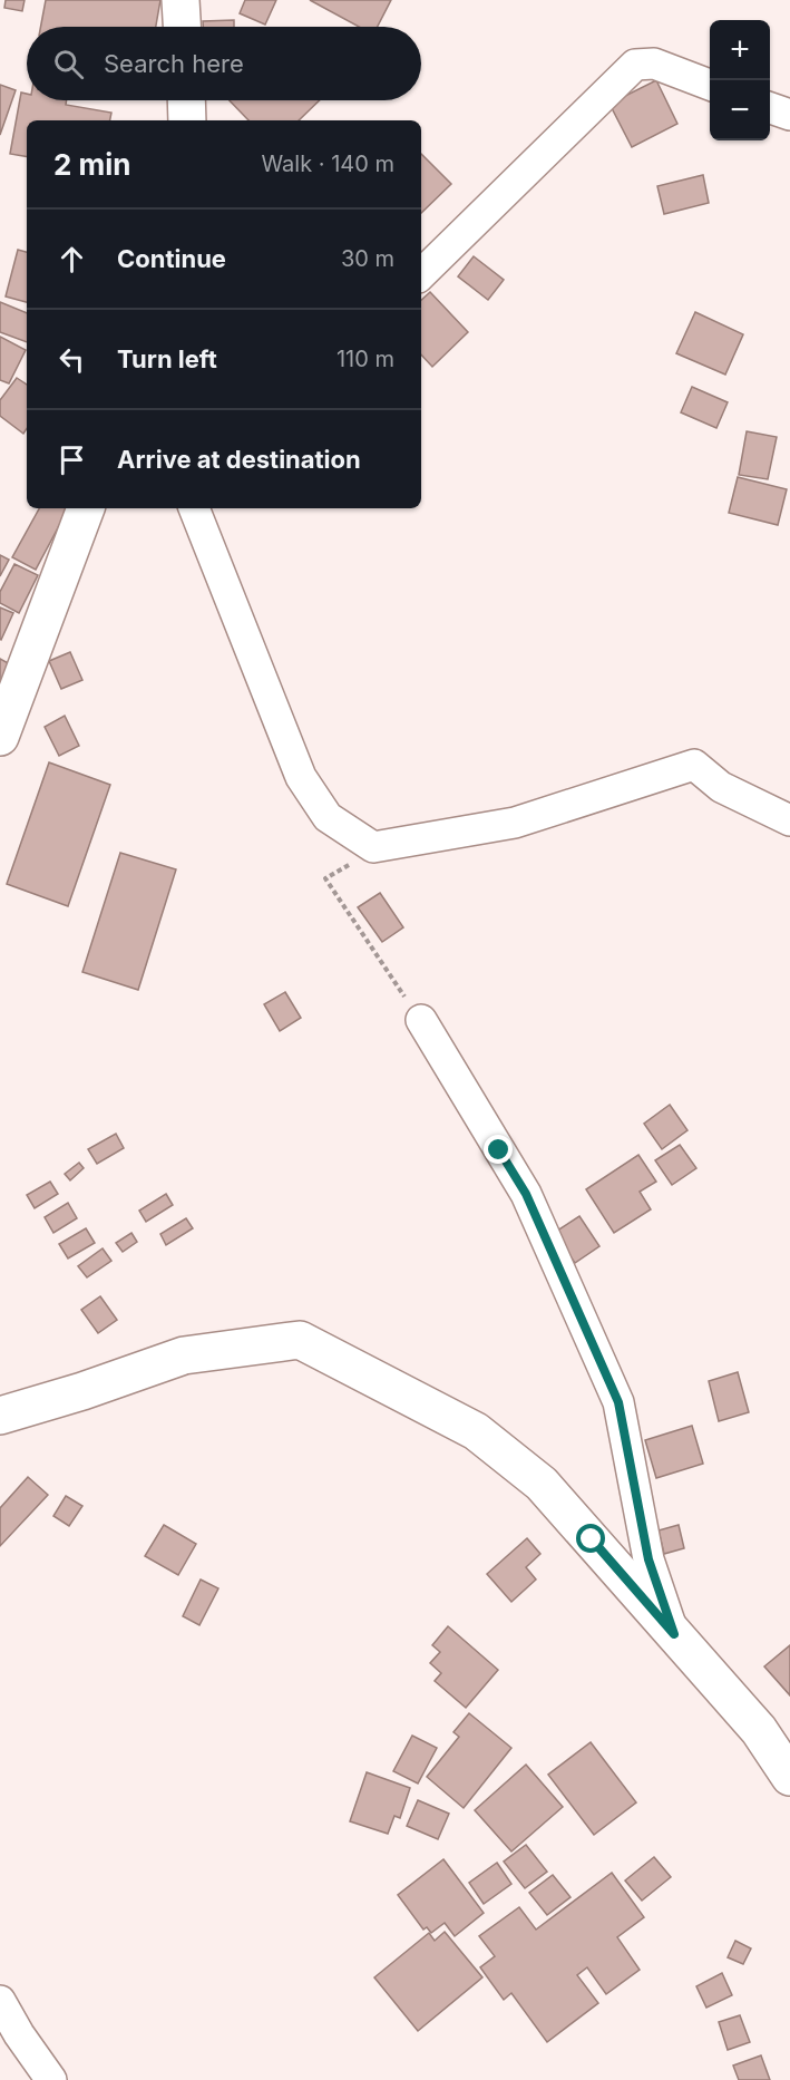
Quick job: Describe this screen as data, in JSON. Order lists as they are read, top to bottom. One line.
{"page":{"map_buttons":["+","−"],"search":"Search here","heading":["2 min","Walk · 140 m"],"list":[["Continue","30 m"],["Turn left","110 m"],"Arrive at destination"]}}
